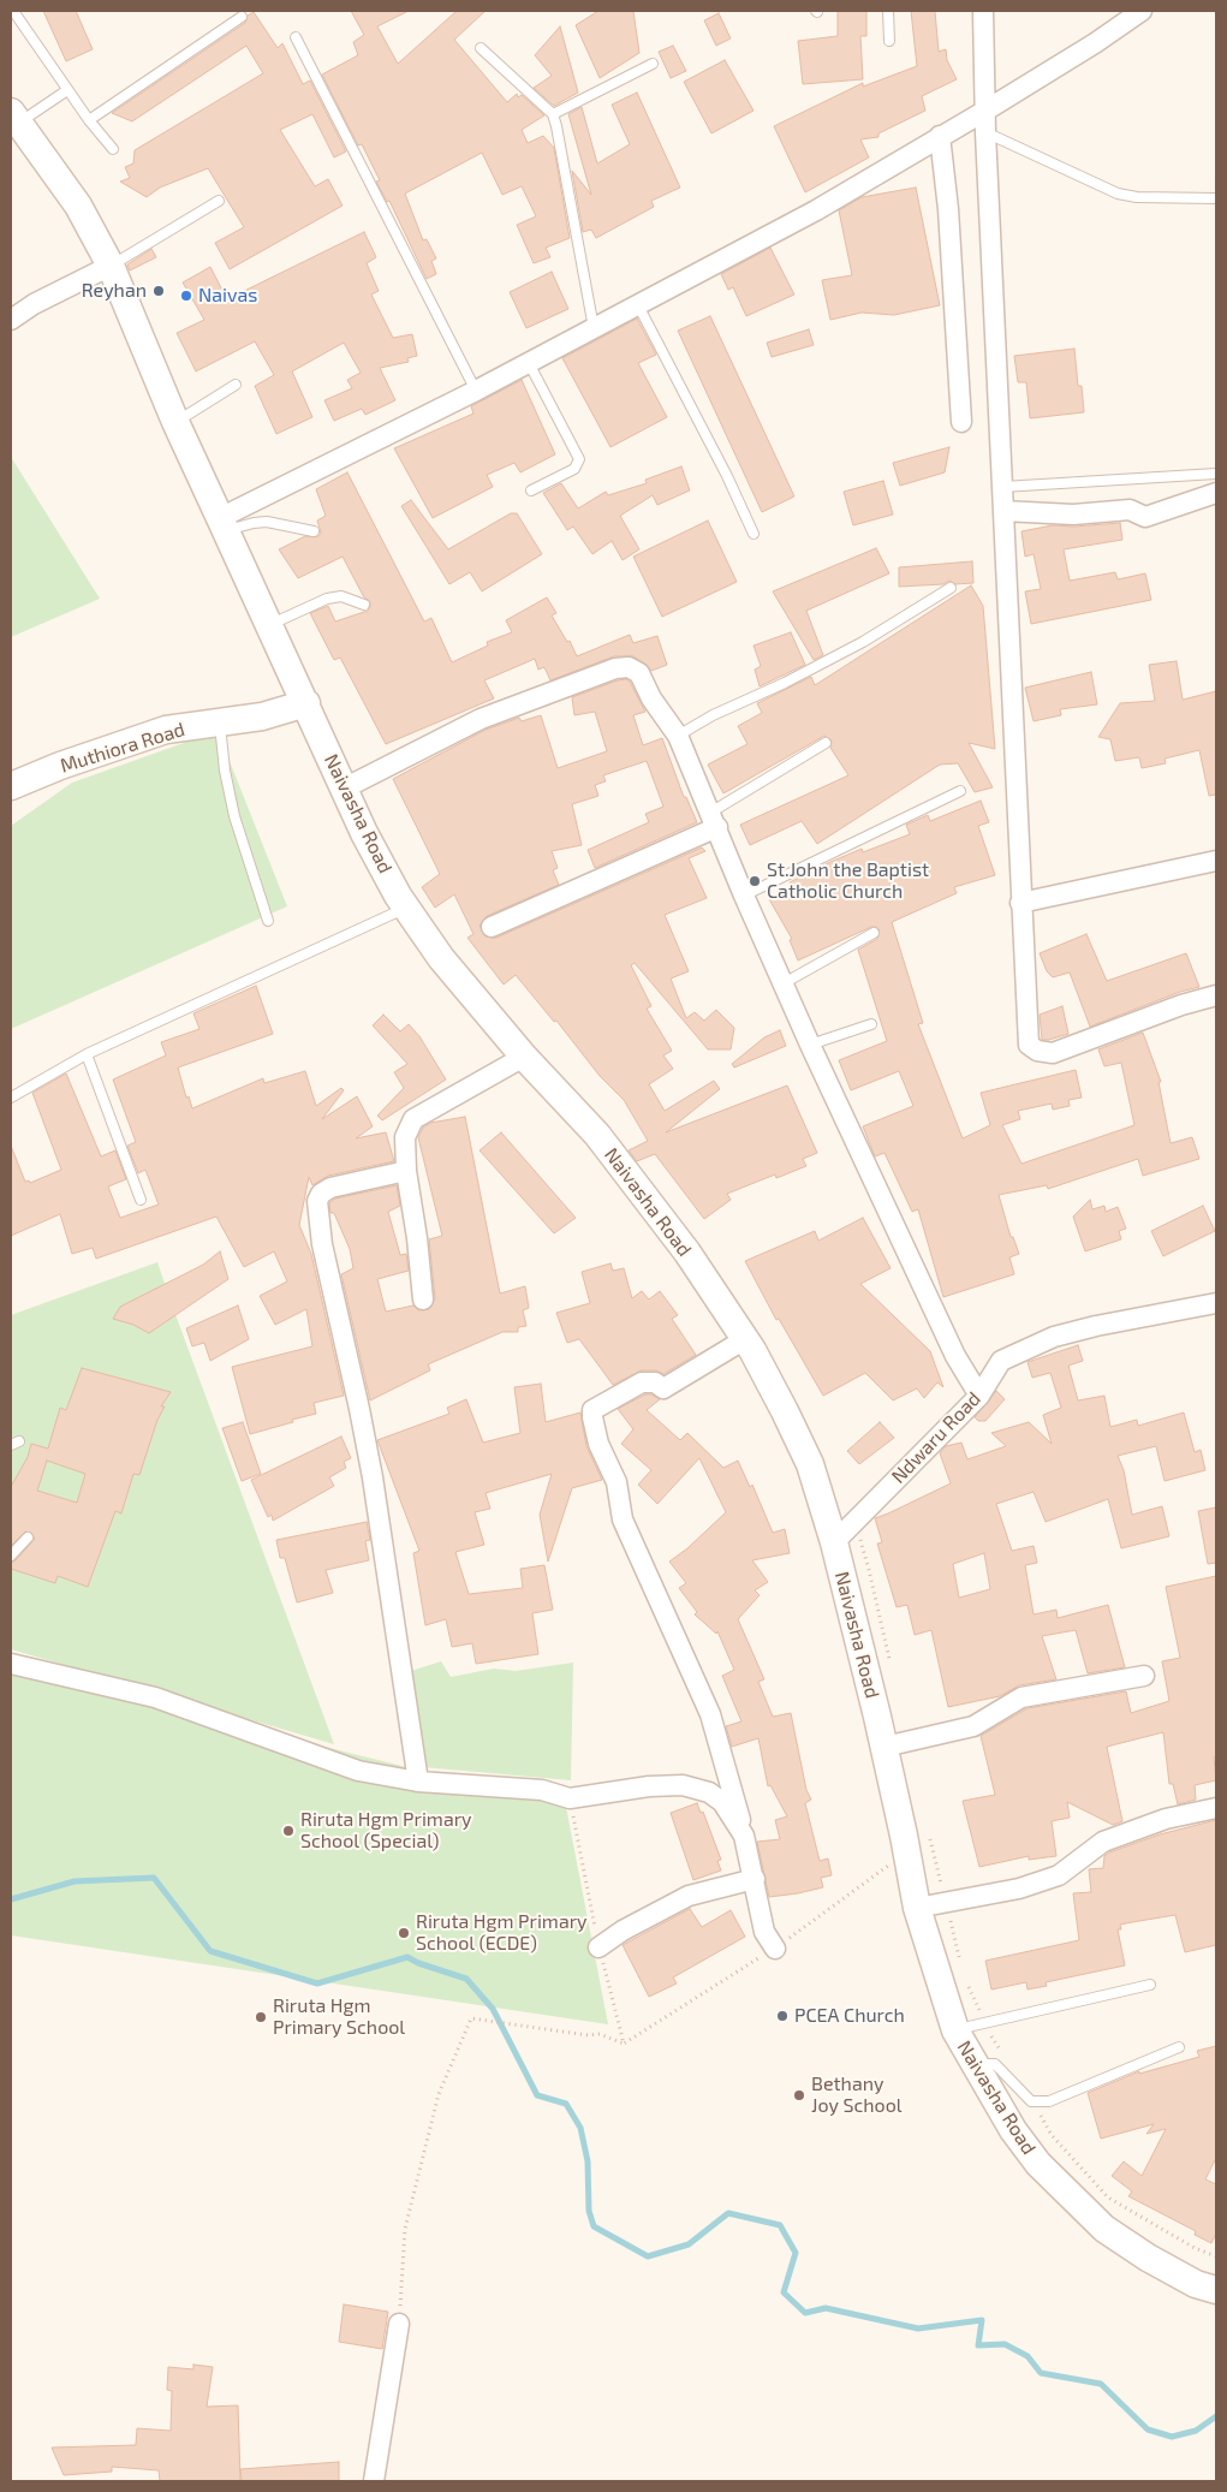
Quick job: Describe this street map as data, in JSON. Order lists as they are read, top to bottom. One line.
{"streets":{"main road":["Muthiora Road","Naivasha Road"],"street":["Ndwaru Road"]},"crossings":[["Muthiora Road","Naivasha Road"],["Naivasha Road","Ndwaru Road"]],"places":["Reyhan","Naivas","St.John the Baptist Catholic Church","Riruta Hgm Primary School (Special)","Riruta Hgm Primary School (ECDE)","PCEA Church","Riruta Hgm Primary School","Bethany Joy School"]}
